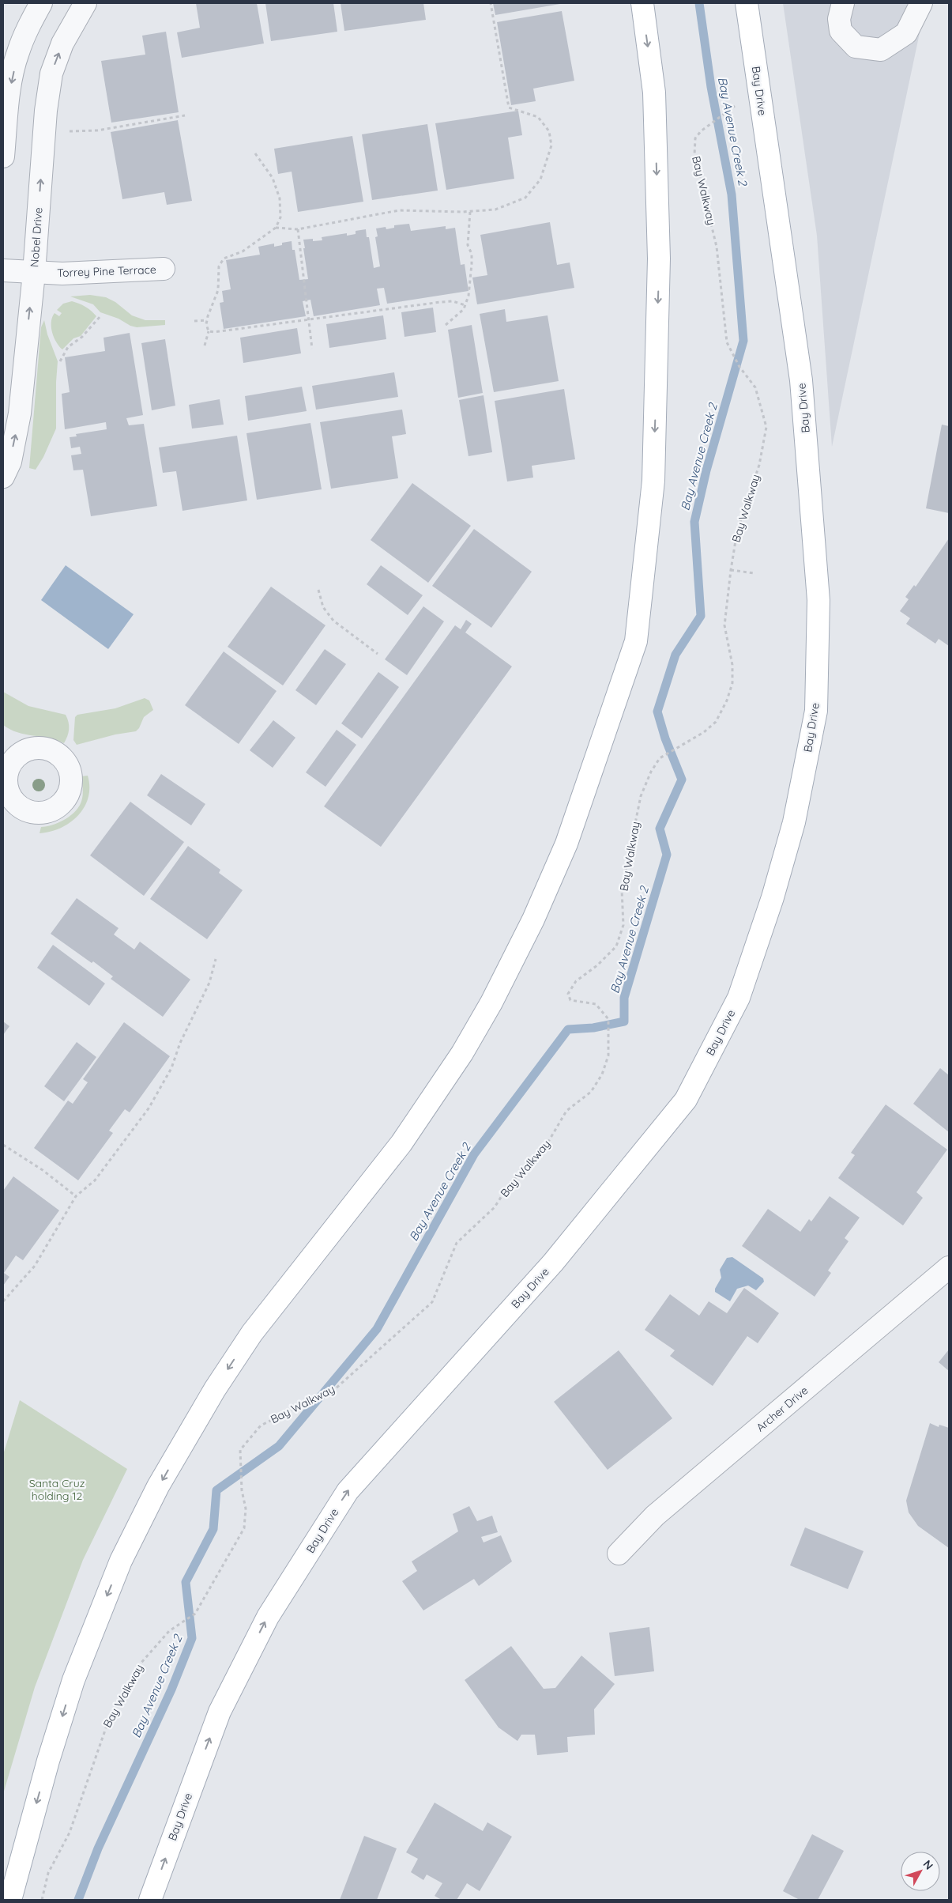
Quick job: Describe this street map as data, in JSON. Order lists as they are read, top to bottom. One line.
{"streets":{"main road":["Bay Drive"],"street":["Nobel Drive","Torrey Pine Terrace","Archer Drive"],"path":["Bay Walkway"]},"crossings":[["Nobel Drive","Torrey Pine Terrace"]],"water":["Bay Avenue Creek 2"],"parks":["Santa Cruz holding 12"],"north":"top right"}
